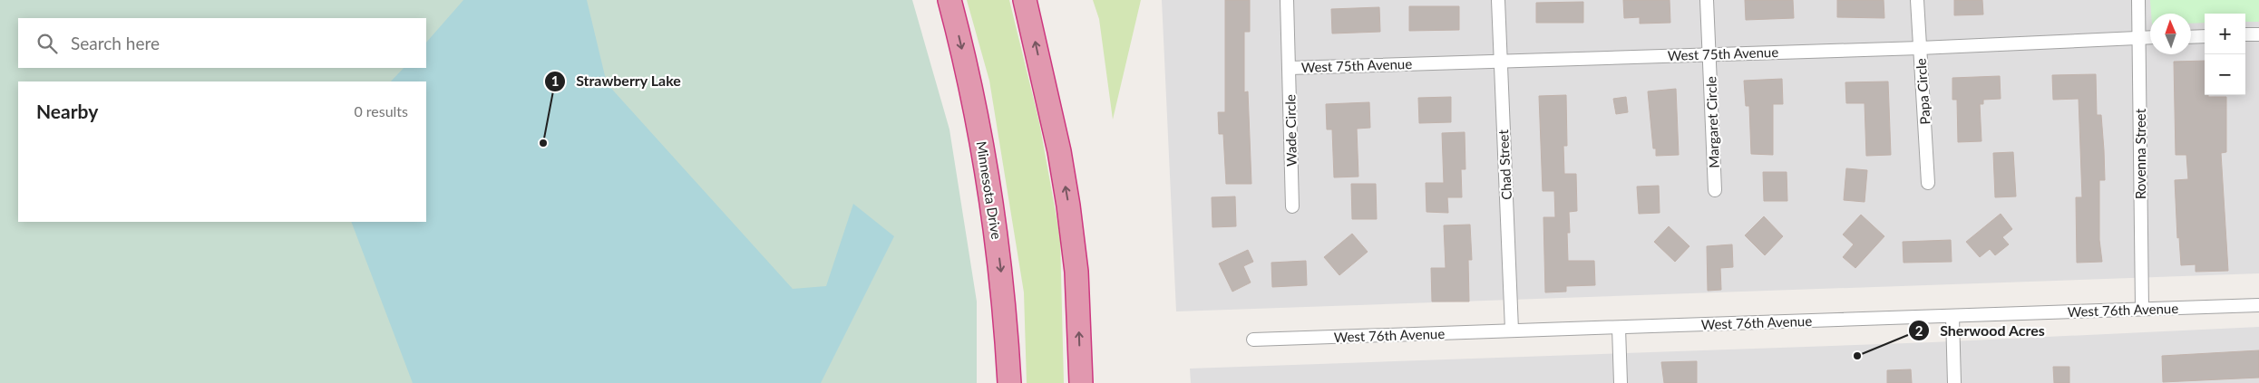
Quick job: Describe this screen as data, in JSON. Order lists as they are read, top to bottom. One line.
{"streets":{"highway":["Minnesota Drive"],"street":["West 75th Avenue","Papa Circle","Margaret Circle","Wade Circle","Rovenna Street","Chad Street","West 76th Avenue"]},"crossings":[["West 75th Avenue","Papa Circle"],["West 75th Avenue","Margaret Circle"],["West 75th Avenue","Wade Circle"],["West 75th Avenue","Rovenna Street"],["West 75th Avenue","Chad Street"],["Rovenna Street","West 76th Avenue"],["Chad Street","West 76th Avenue"]],"places":["Strawberry Lake","Sherwood Acres"],"north":"top","page":{"map_buttons":["+","−"],"search":"Search here","heading":["Nearby","0 results"]}}
